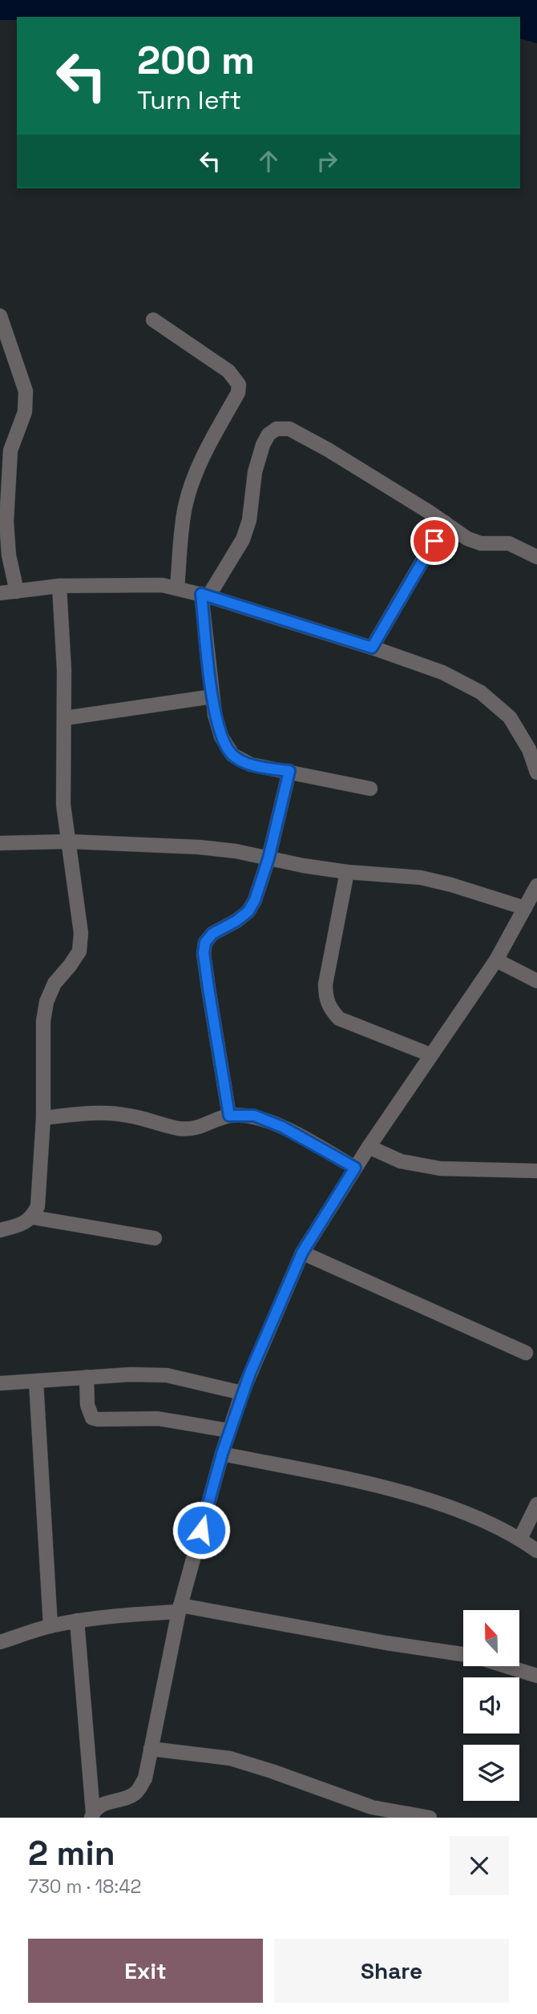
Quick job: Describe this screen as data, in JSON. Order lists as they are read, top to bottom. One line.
{"north":"top","page":{"turn":["200 m","Turn left"],"heading":["2 min","730 m · 18:42"],"buttons":["Exit","Share"]}}
